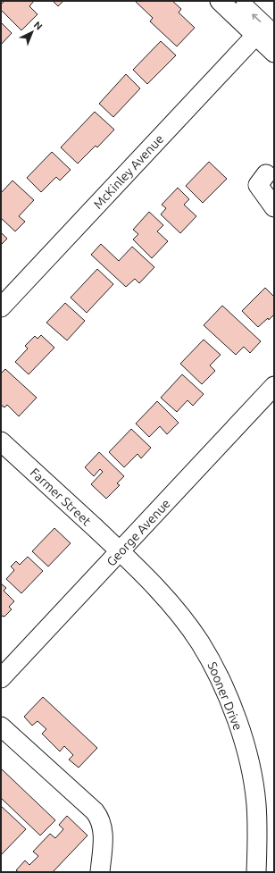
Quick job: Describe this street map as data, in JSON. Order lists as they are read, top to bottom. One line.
{"streets":{"street":["McKinley Avenue","Farmer Street","George Avenue","Sooner Drive"]},"crossings":[["Farmer Street","George Avenue"],["Farmer Street","Sooner Drive"],["George Avenue","Sooner Drive"]],"north":"top right"}
